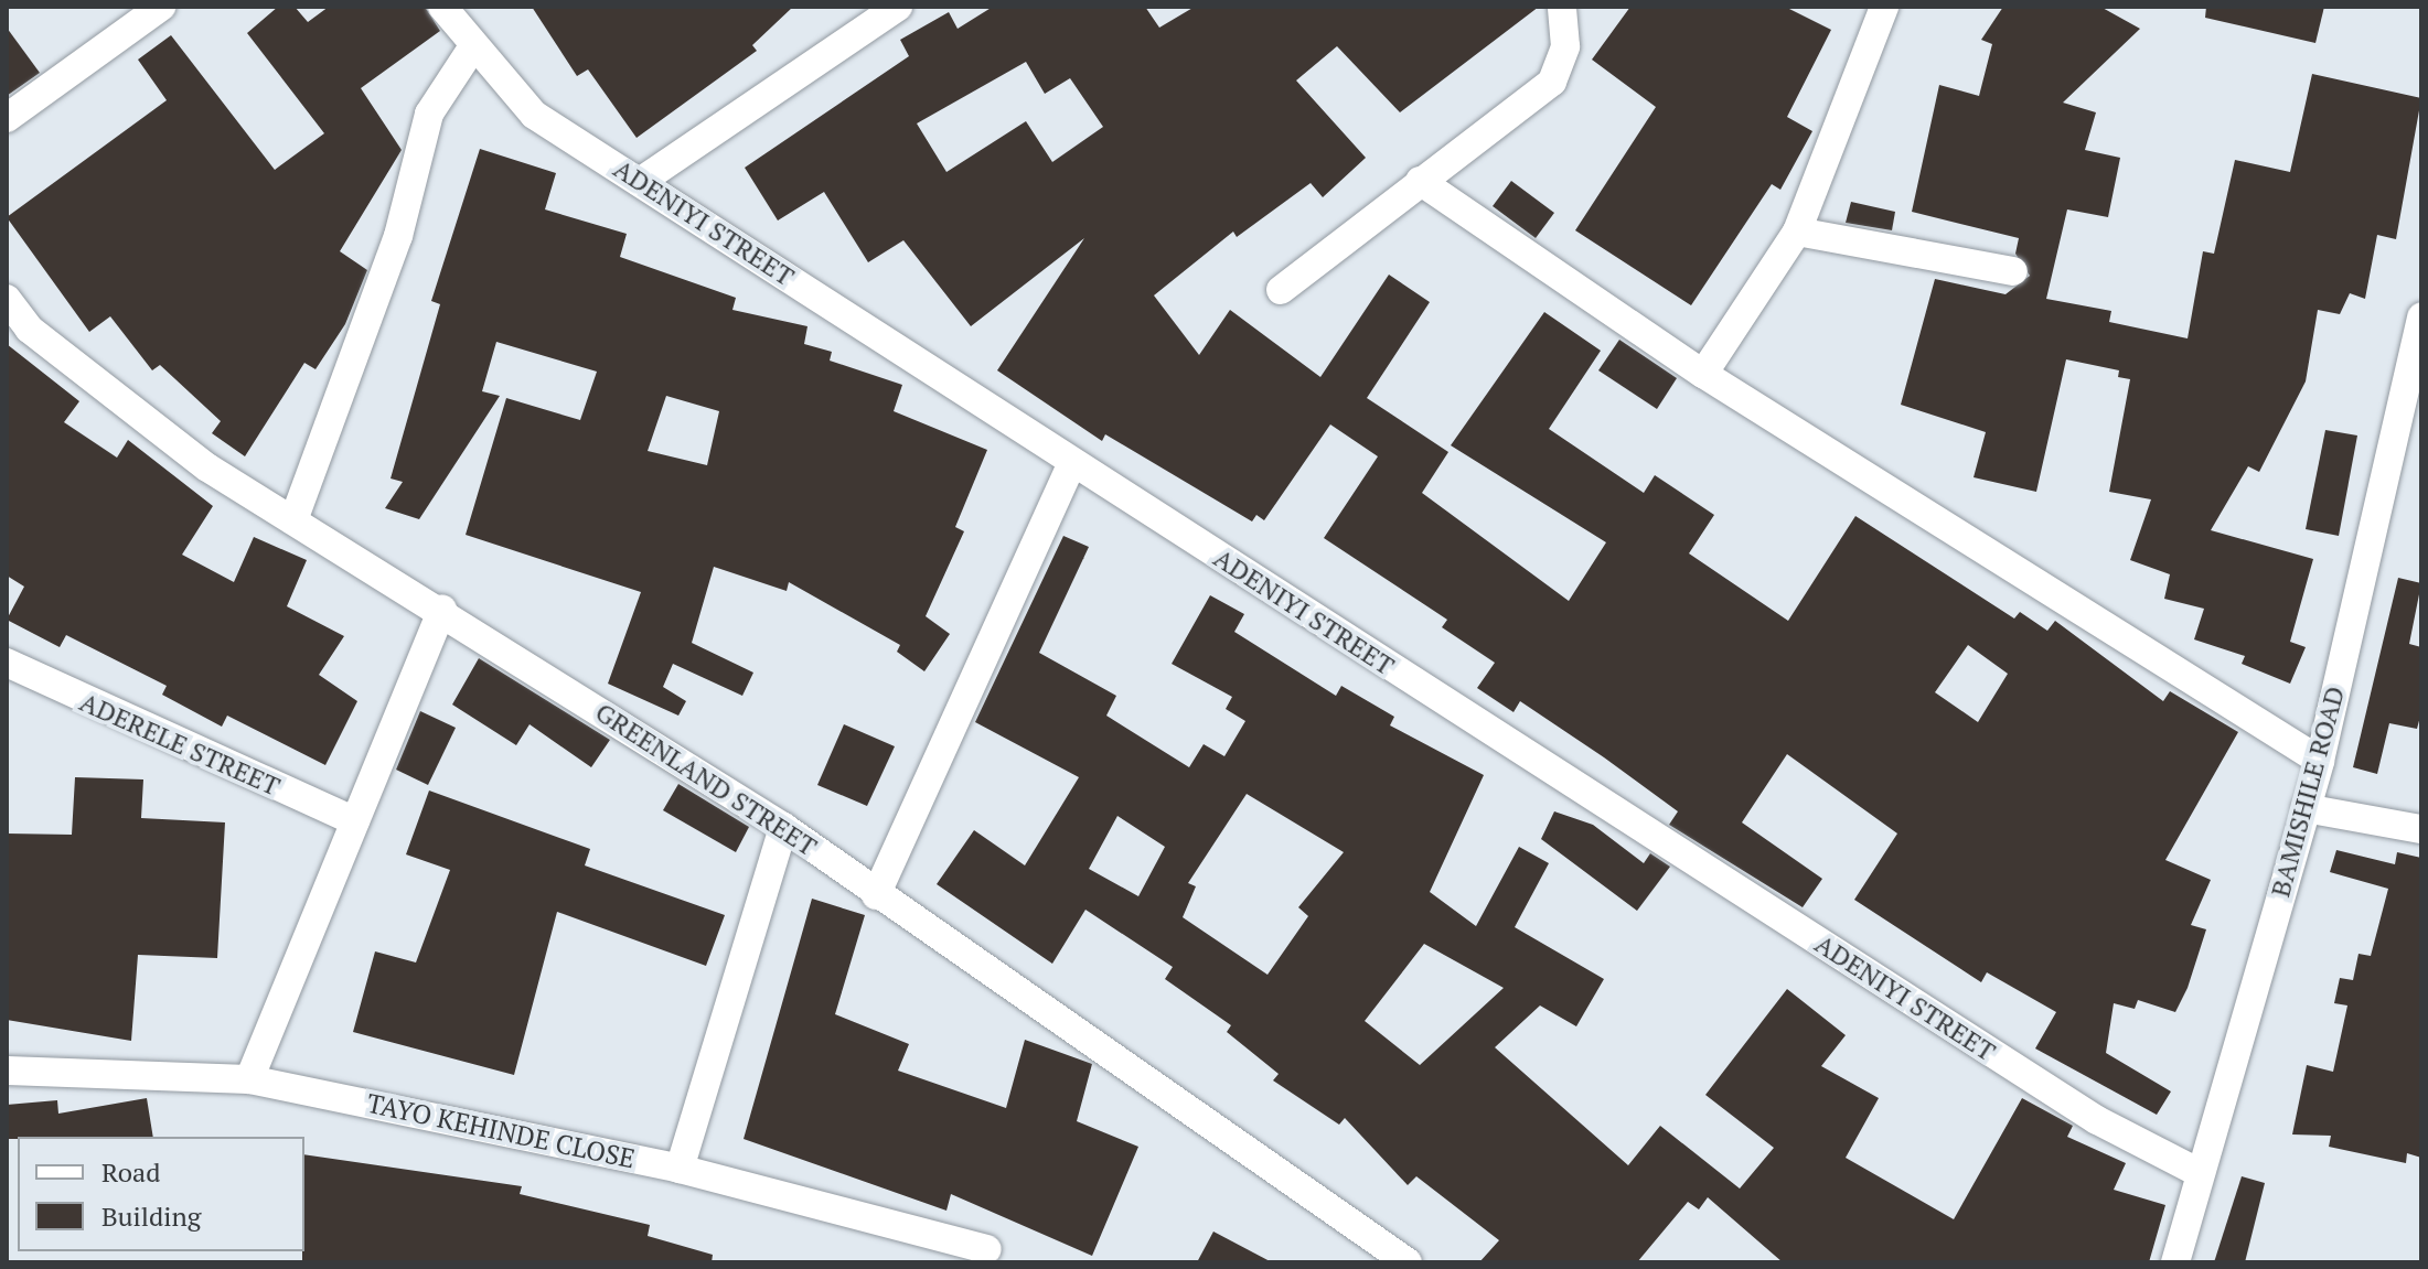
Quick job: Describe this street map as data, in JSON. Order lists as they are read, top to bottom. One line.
{"streets":{"street":["ADENIYI STREET","ADERELE STREET","GREENLAND STREET","BAMISHILE ROAD","TAYO KEHINDE CLOSE"]},"crossings":[["ADENIYI STREET","BAMISHILE ROAD"]],"legend":["Road","Building"]}
